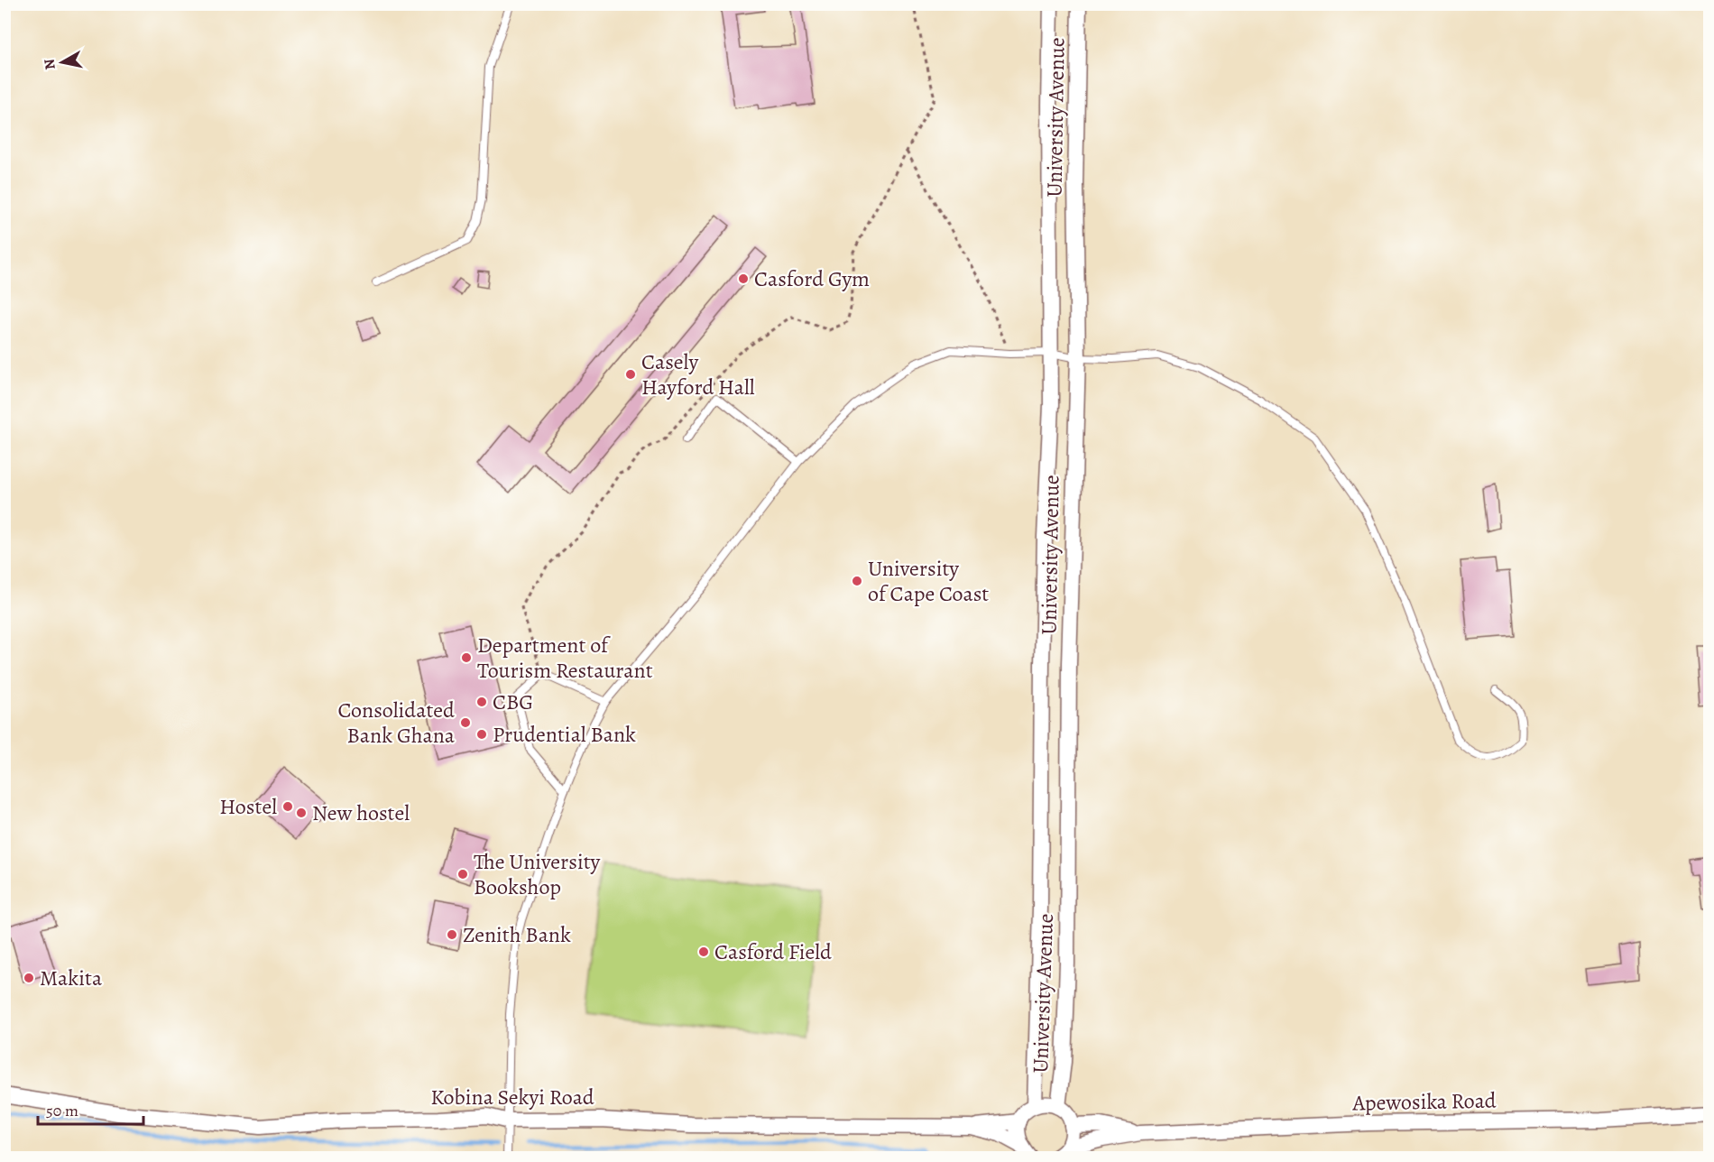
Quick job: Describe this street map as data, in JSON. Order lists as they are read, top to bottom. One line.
{"streets":{"street":["University Avenue","Kobina Sekyi Road","Apewosika Road"]},"places":["Casford Gym","Casely Hayford Hall","University of Cape Coast","Department of Tourism Restaurant","CBG","Consolidated Bank Ghana","Prudential Bank","Hostel","New hostel","The University Bookshop","Zenith Bank","Casford Field","Makita"],"scale_bar":"50 m","north":"left"}
